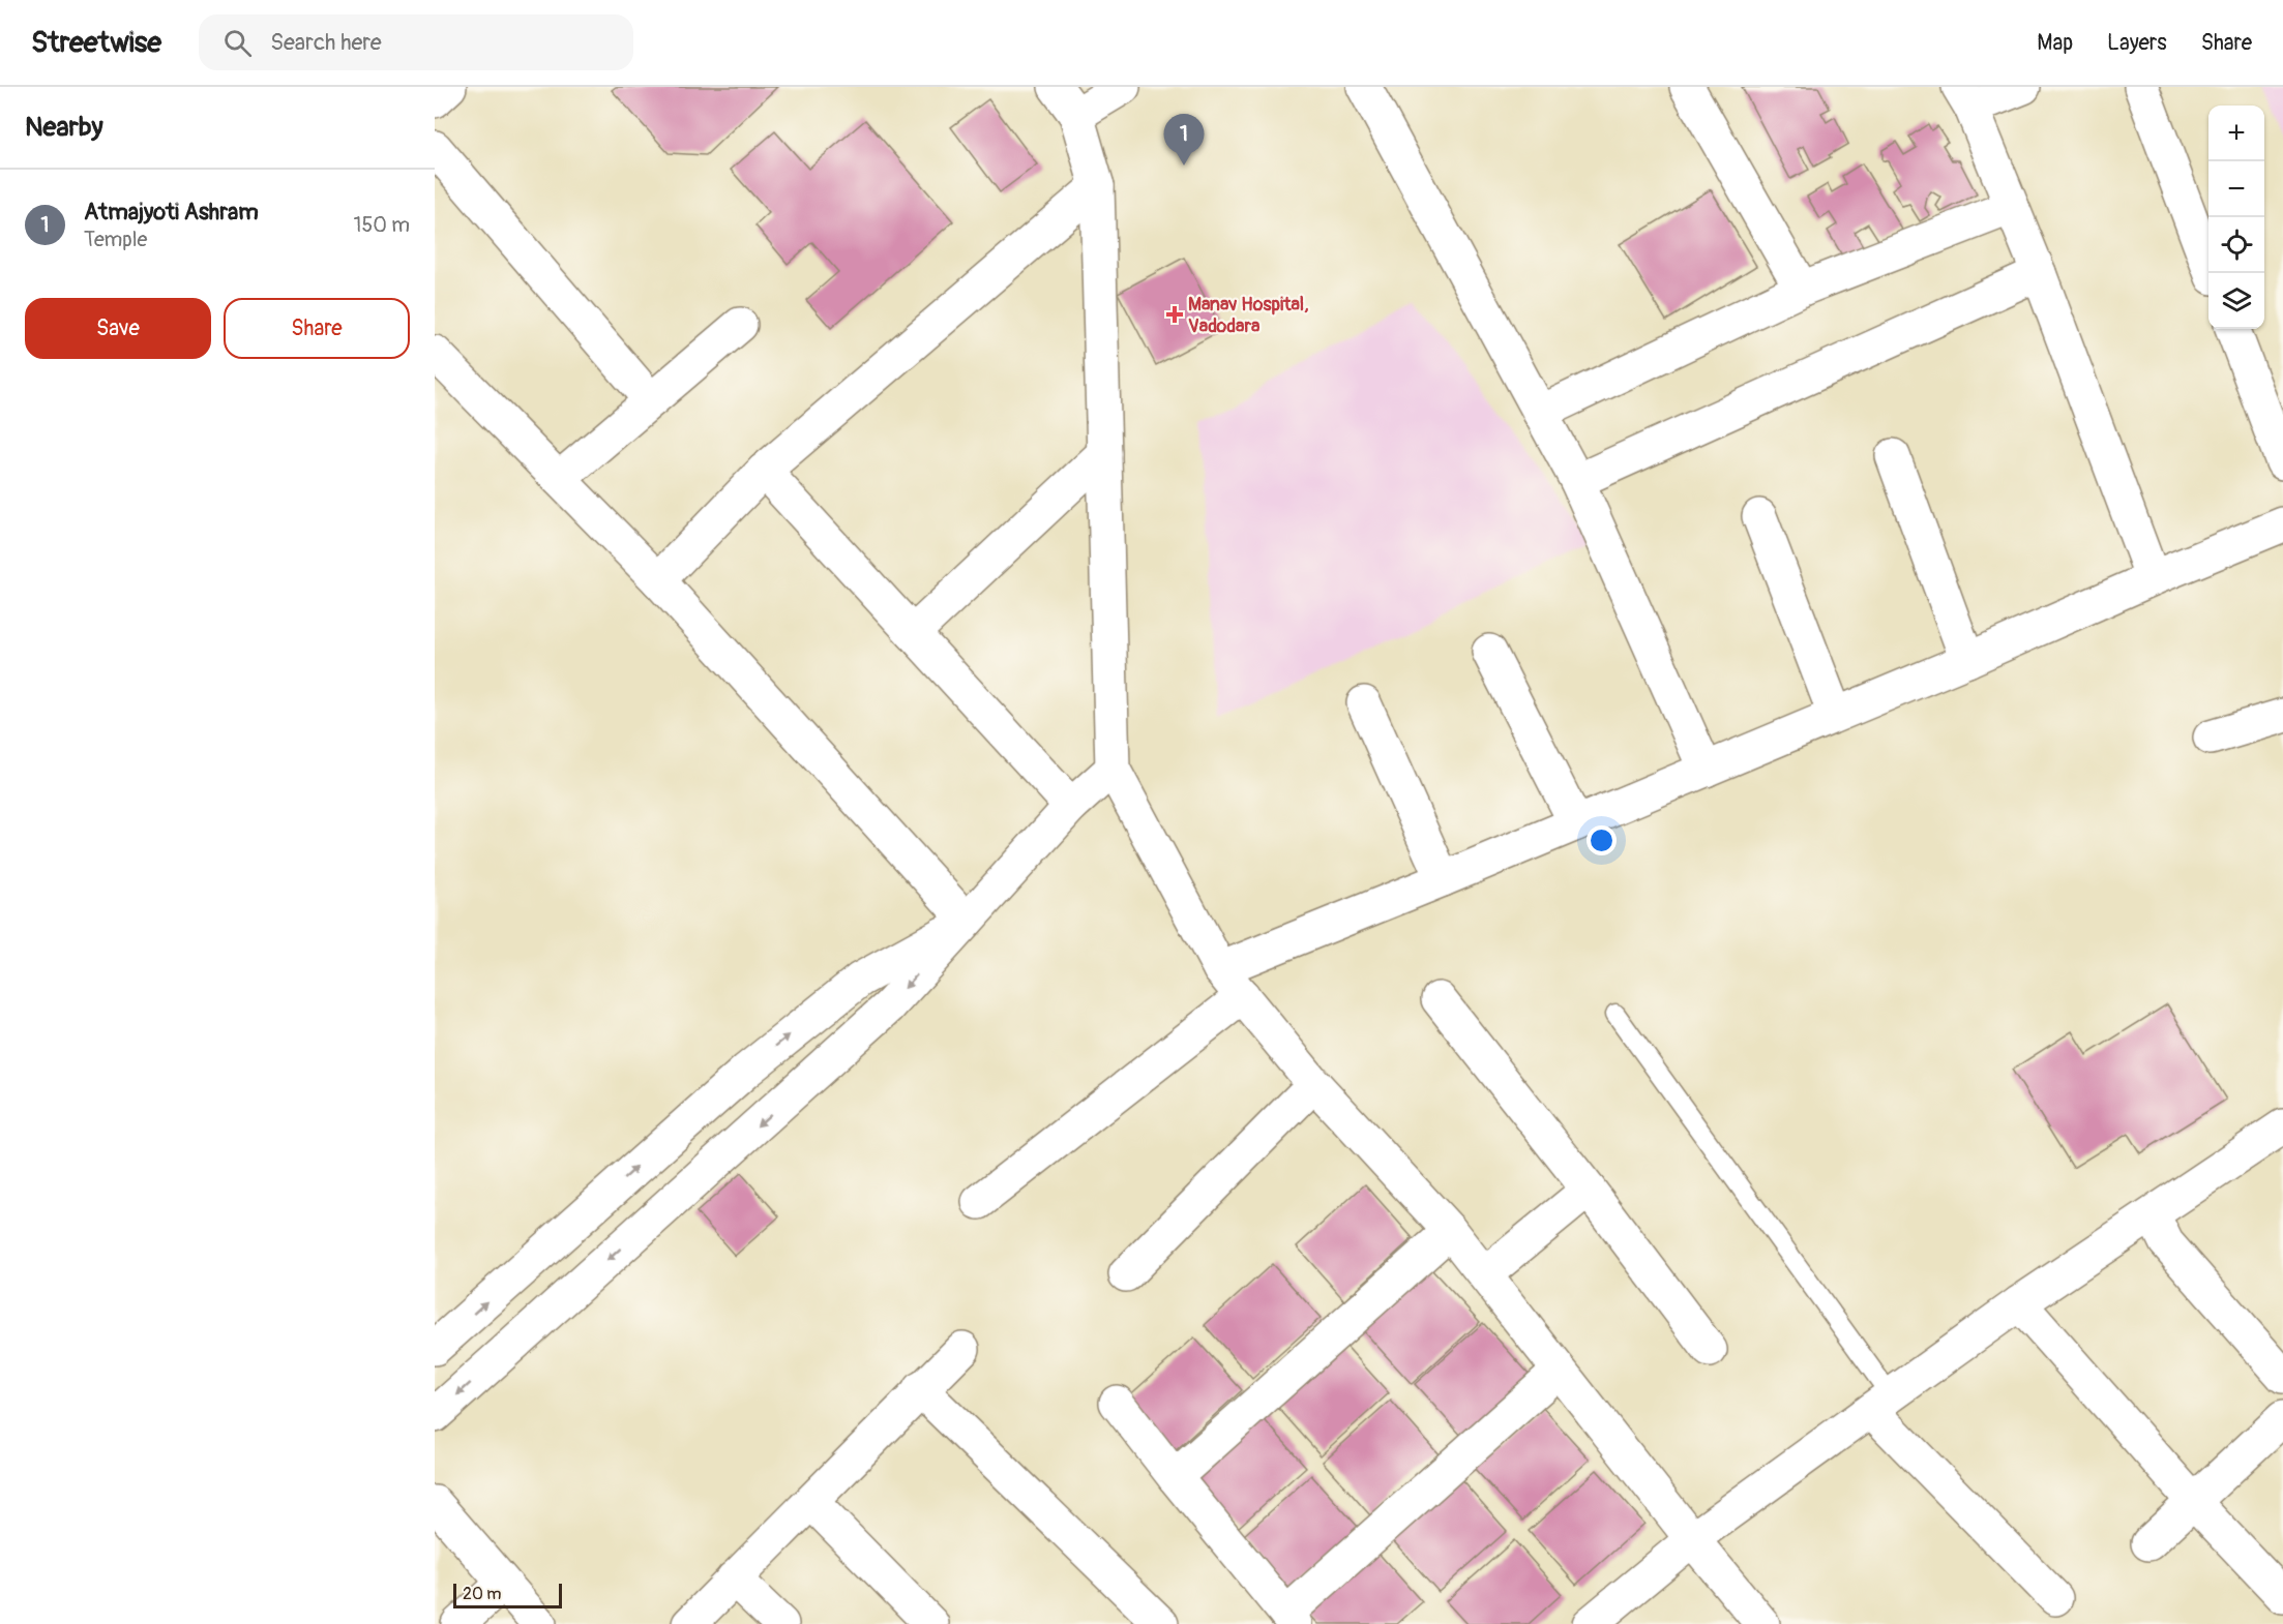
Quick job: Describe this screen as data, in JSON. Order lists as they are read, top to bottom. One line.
{"places":{"health":["Manav Hospital, Vadodara"]},"scale_bar":"20 m","page":{"header":"Streetwise","search":"Search here","nav":["Map","Layers","Share"],"heading":"Nearby","map_buttons":["+","−"],"pins":"1","list":[{"mark":"1","name":"Atmajyoti Ashram","note":"Temple","value":"150 m"}],"buttons":["Save","Share"],"scale":"20 m"}}
